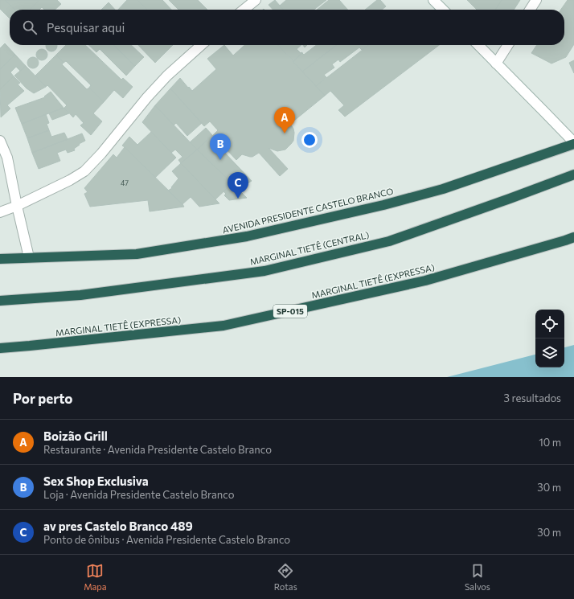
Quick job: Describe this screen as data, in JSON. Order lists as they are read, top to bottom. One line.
{"streets":{"highway":["AVENIDA PRESIDENTE CASTELO BRANCO","MARGINAL TIETÊ (CENTRAL)","MARGINAL TIETÊ (EXPRESSA)","SP-015"]},"house_numbers":["47"],"page":{"search":"Pesquisar aqui","pins":["A","B","C"],"heading":["Por perto","3 resultados"],"list":[{"mark":"A","name":"Boizão Grill","note":"Restaurante · Avenida Presidente Castelo Branco","value":"10 m"},{"mark":"B","name":"Sex Shop Exclusiva","note":"Loja · Avenida Presidente Castelo Branco","value":"30 m"},{"mark":"C","name":"av pres Castelo Branco 489","note":"Ponto de ônibus · Avenida Presidente Castelo Branco","value":"30 m"}],"nav":["Mapa","Rotas","Salvos"]}}
